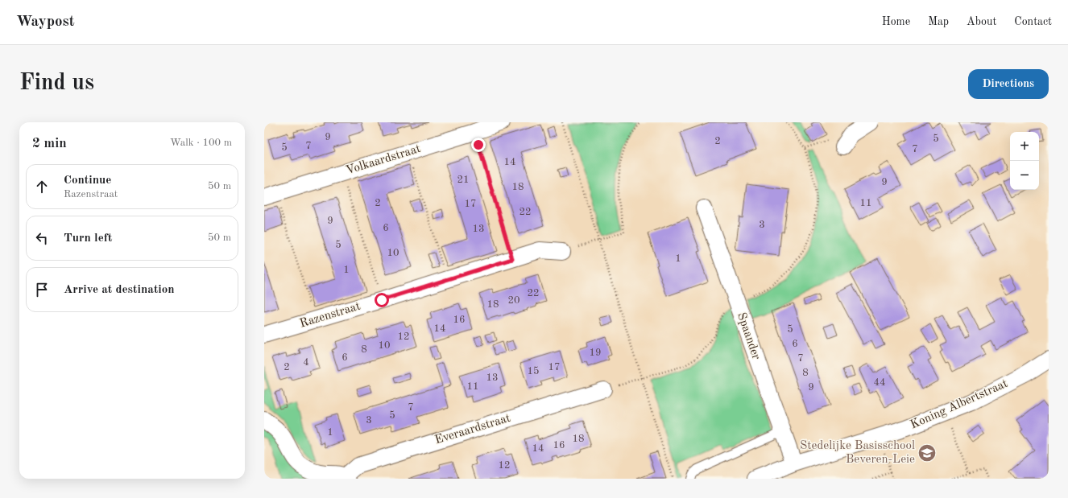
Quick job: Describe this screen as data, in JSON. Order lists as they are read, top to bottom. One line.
{"streets":{"street":["Volkaardstraat","Razenstraat","Spaander","Koning Albertstraat","Everaardstraat"]},"crossings":[["Spaander","Koning Albertstraat"]],"places":{"school or university":["Stedelijke Basisschool Beveren-Leie"]},"house_numbers":["9","5","2","7","5","7","14","21","9","18","2","11","17","22","9","3","6","13","5","10","1","1","22","20","18","16","14","5","12","6","10","8","19","6","7","4","2","17","15","8","13","44","11","9","7","5","3","1","18","16","14","12"],"page":{"header":"Waypost","nav":["Home","Map","About","Contact"],"buttons":"Directions","title":"Find us","heading":["2 min","Walk · 100 m"],"map_buttons":["+","−"],"list":[["Continue","Razenstraat","50 m"],["Turn left","50 m"],"Arrive at destination"]}}
